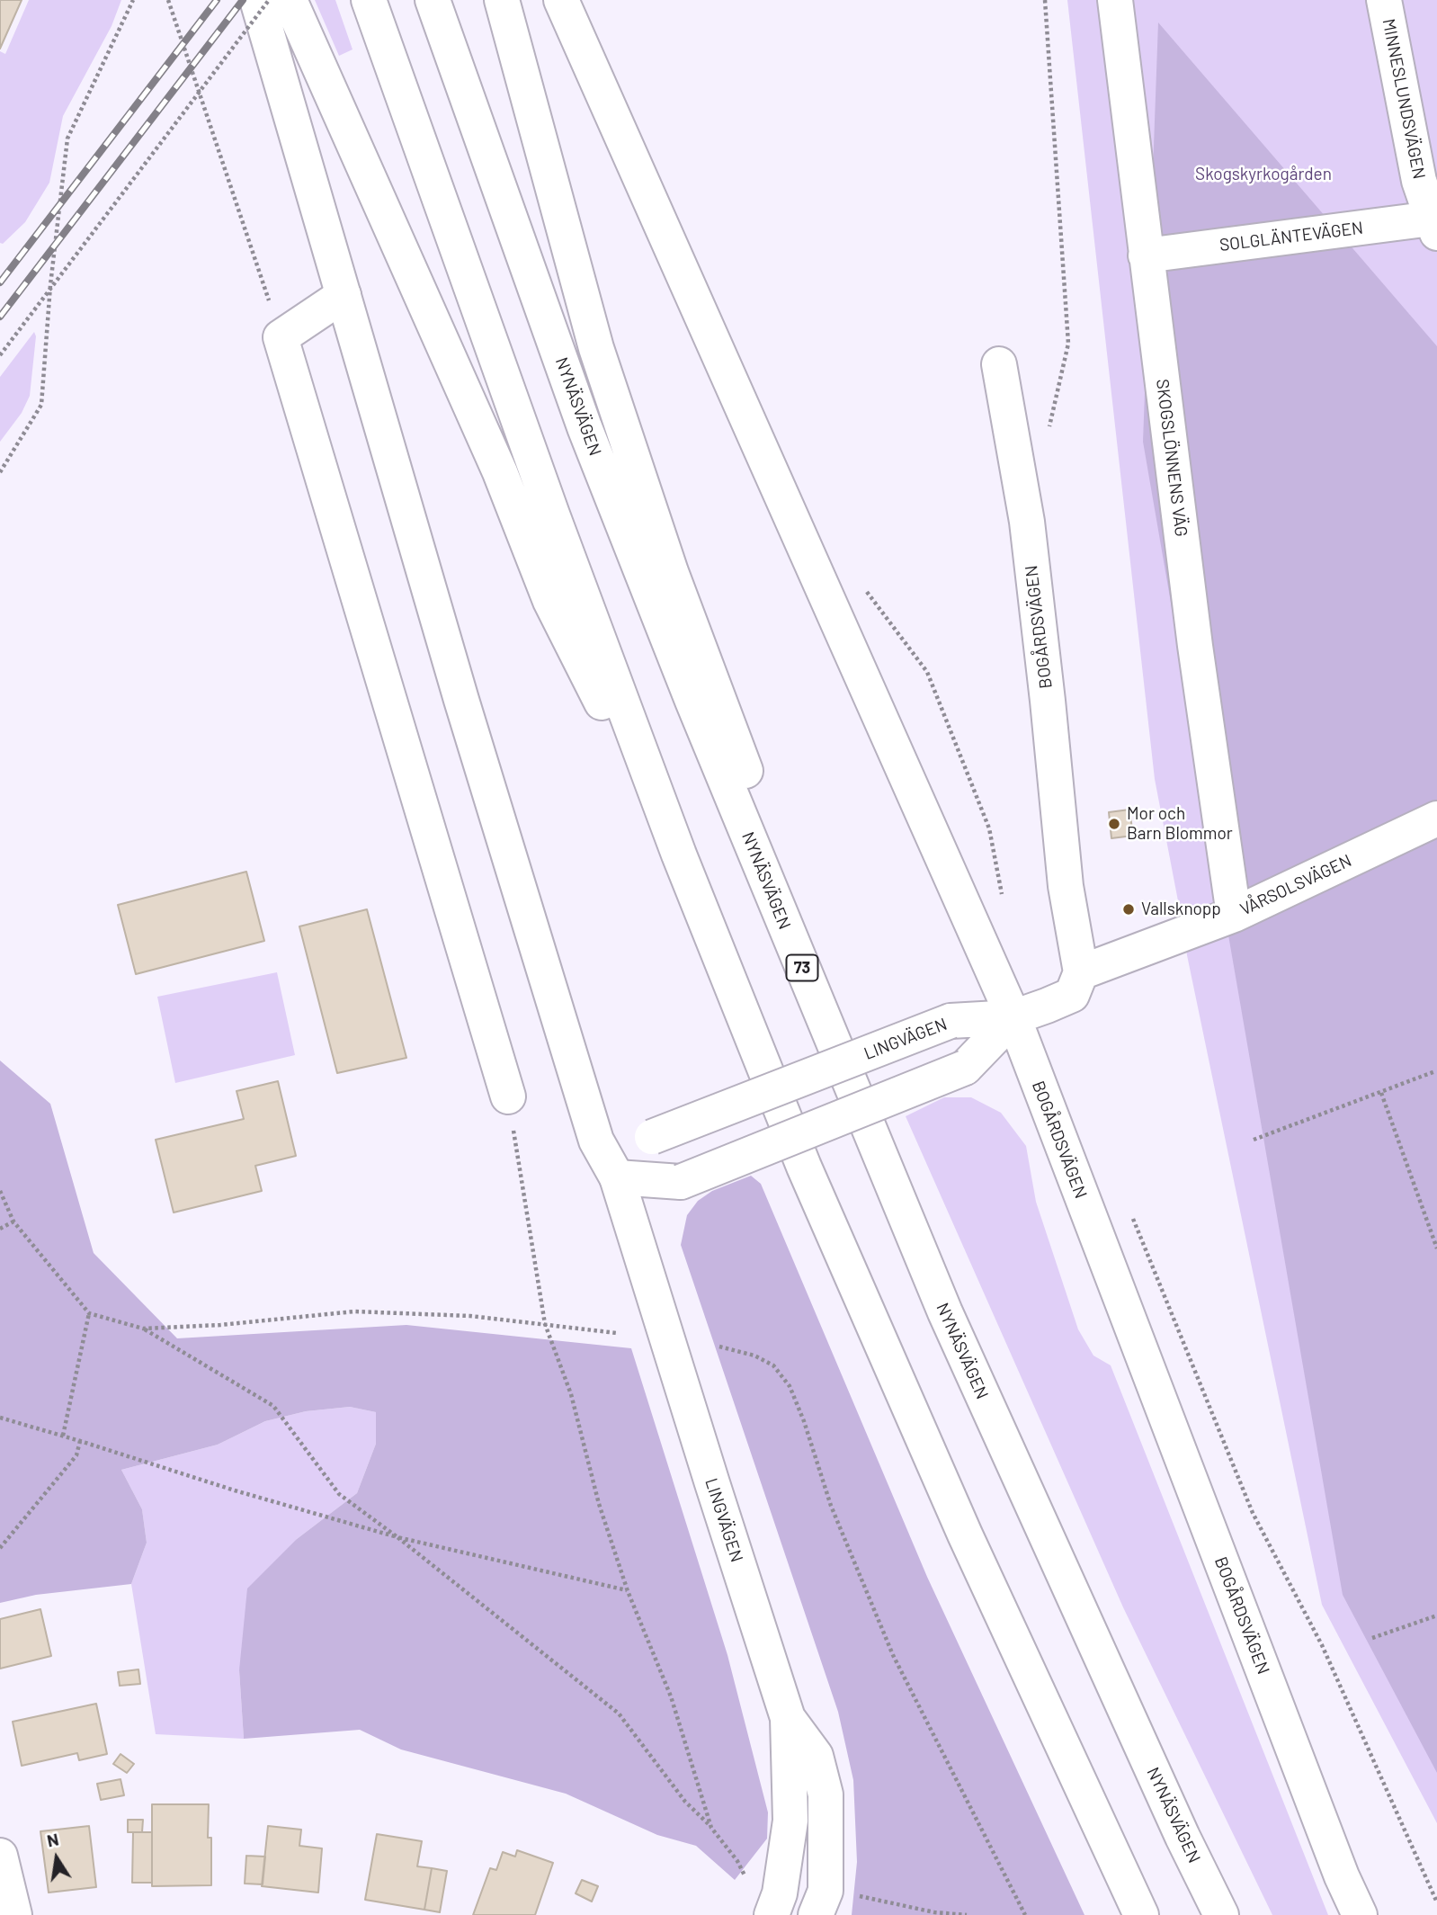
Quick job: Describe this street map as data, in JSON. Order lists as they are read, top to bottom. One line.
{"streets":{"main road":["MINNESLUNDSVÄGEN","SOLGLÄNTEVÄGEN","NYNÄSVÄGEN","SKOGSLÖNNENS VÄG","BOGÅRDSVÄGEN","VÅRSOLSVÄGEN","73","LINGVÄGEN"]},"crossings":[["MINNESLUNDSVÄGEN","SOLGLÄNTEVÄGEN"],["SOLGLÄNTEVÄGEN","SKOGSLÖNNENS VÄG"],["SKOGSLÖNNENS VÄG","VÅRSOLSVÄGEN"],["BOGÅRDSVÄGEN","VÅRSOLSVÄGEN"],["BOGÅRDSVÄGEN","LINGVÄGEN"]],"parks":["Skogskyrkogården"],"places":["Mor och Barn Blommor","Vallsknopp"],"north":"top"}
